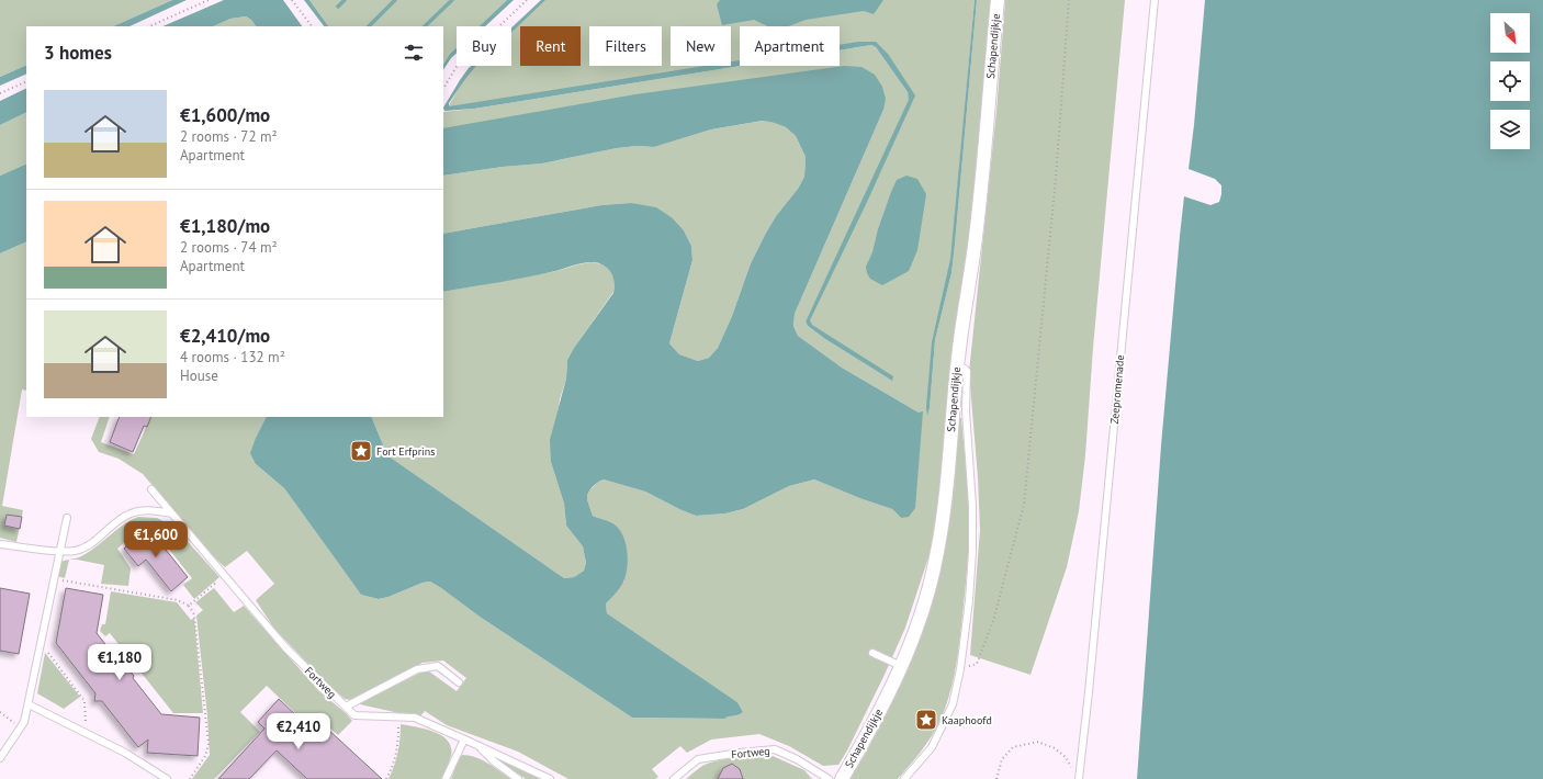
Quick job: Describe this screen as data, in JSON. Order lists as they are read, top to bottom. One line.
{"streets":{"street":["Schapendijkje"],"lane":["Zeepromenade","Fortweg"]},"places":{"place":["Fort Erfprins","Kaaphoofd"]},"north":"bottom right","page":{"chip":["Buy","Rent","Filters","New","Apartment"],"heading":"3 homes","list":[{"name":"€1,600/mo","note":"2 rooms · 72 m² · Apartment"},{"name":"€1,180/mo","note":"2 rooms · 74 m² · Apartment"},{"name":"€2,410/mo","note":"4 rooms · 132 m² · House"}],"price":["€1,600","€1,180","€2,410"]}}
